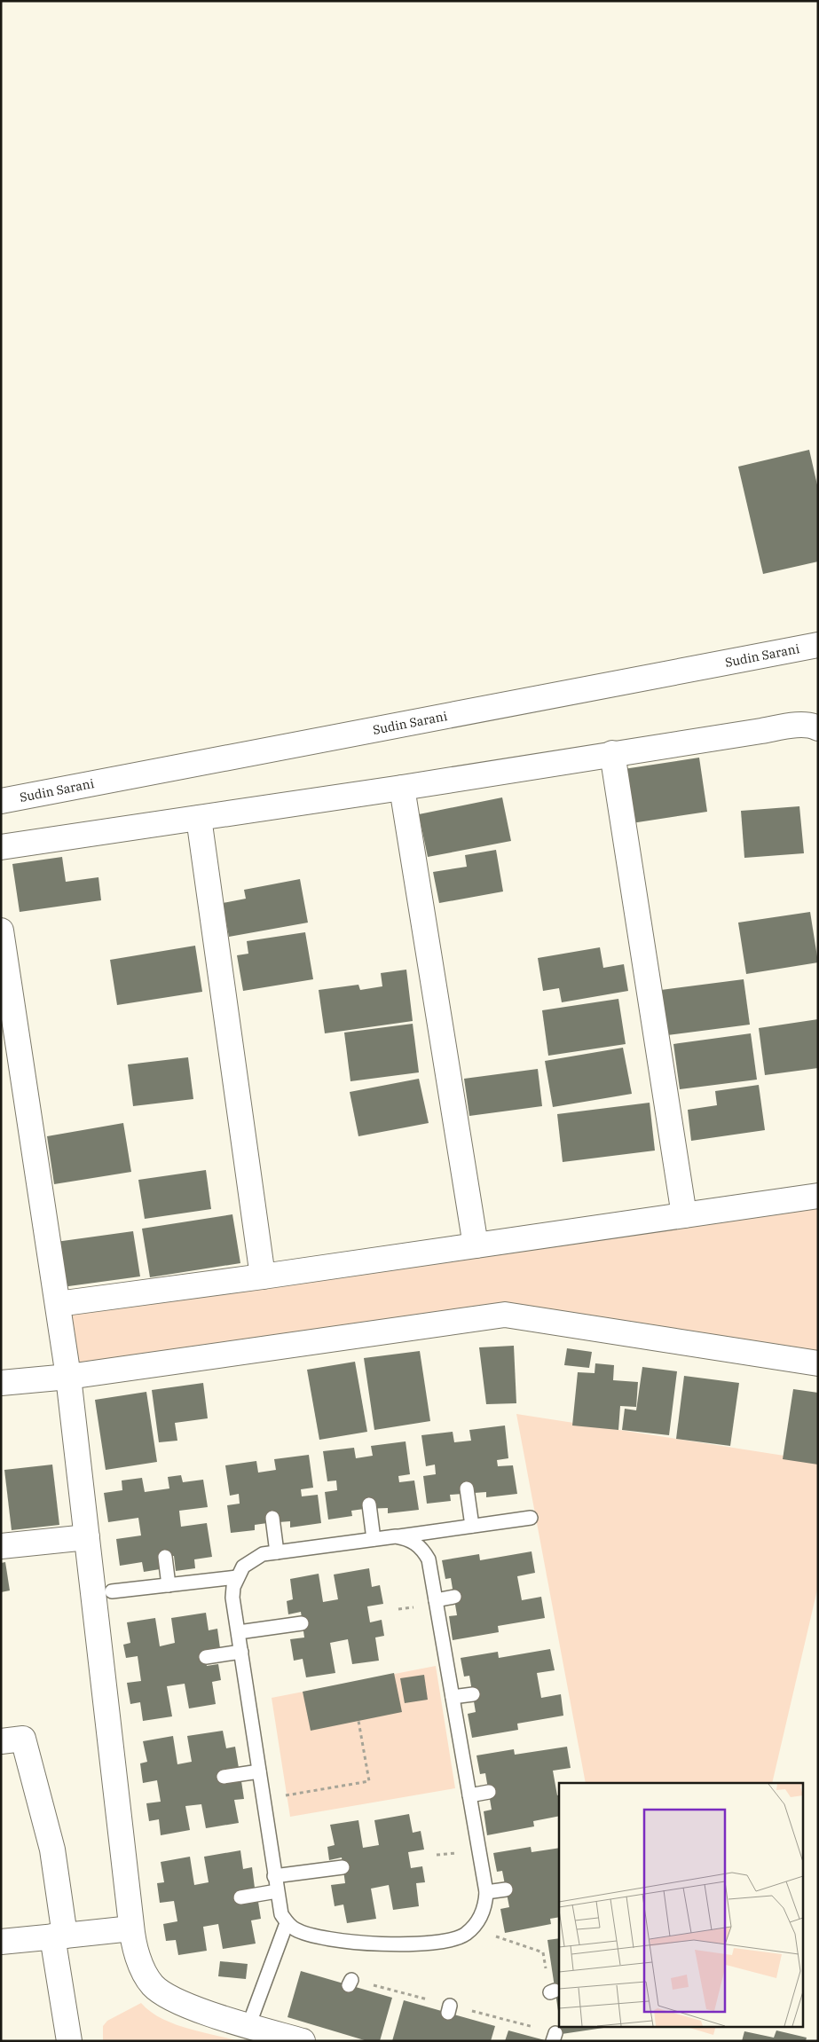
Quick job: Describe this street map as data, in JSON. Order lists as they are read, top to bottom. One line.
{"streets":{"street":["Sudin Sarani"]}}
